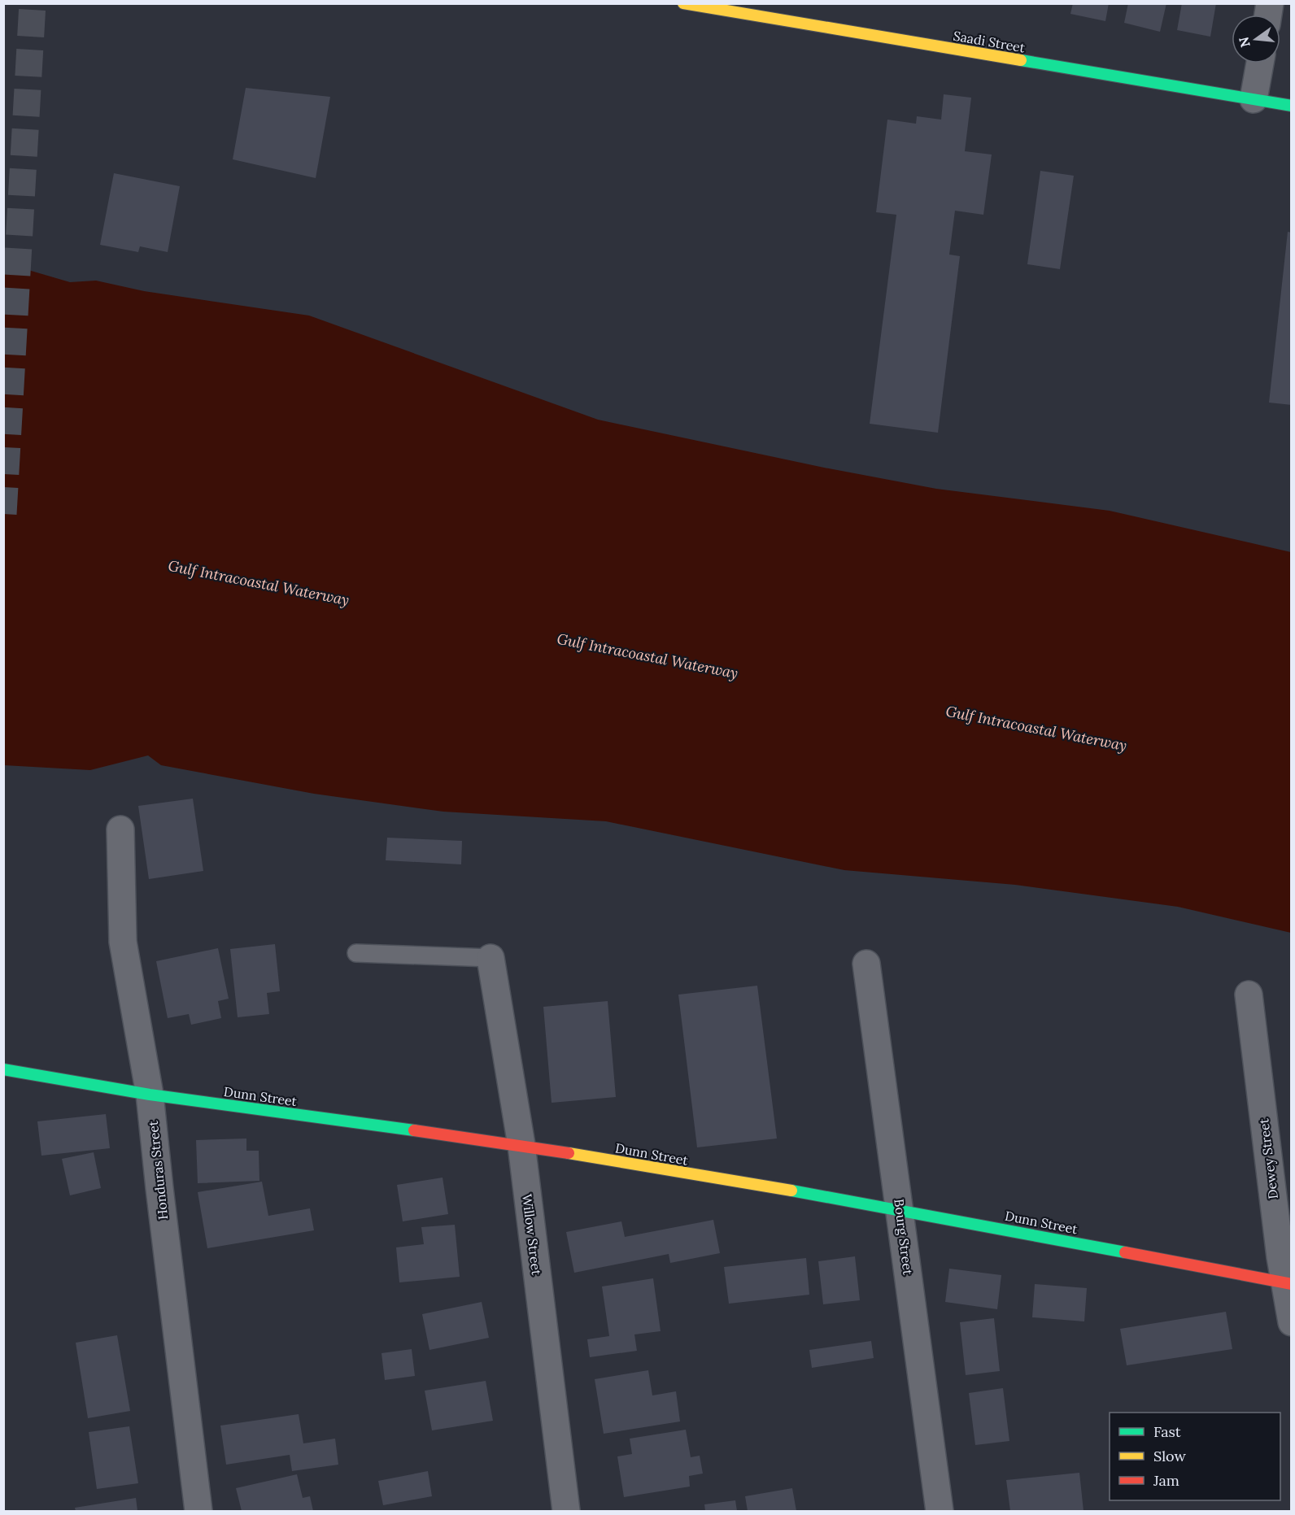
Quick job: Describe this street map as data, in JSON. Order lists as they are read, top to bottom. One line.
{"streets":{"street":["Saadi Street","Dunn Street","Dewey Street","Honduras Street","Willow Street","Bourg Street"]},"crossings":[["Dunn Street","Dewey Street"],["Dunn Street","Honduras Street"],["Dunn Street","Willow Street"],["Dunn Street","Bourg Street"]],"water":["Gulf Intracoastal Waterway"],"legend":["Fast","Slow","Jam"],"north":"left"}
